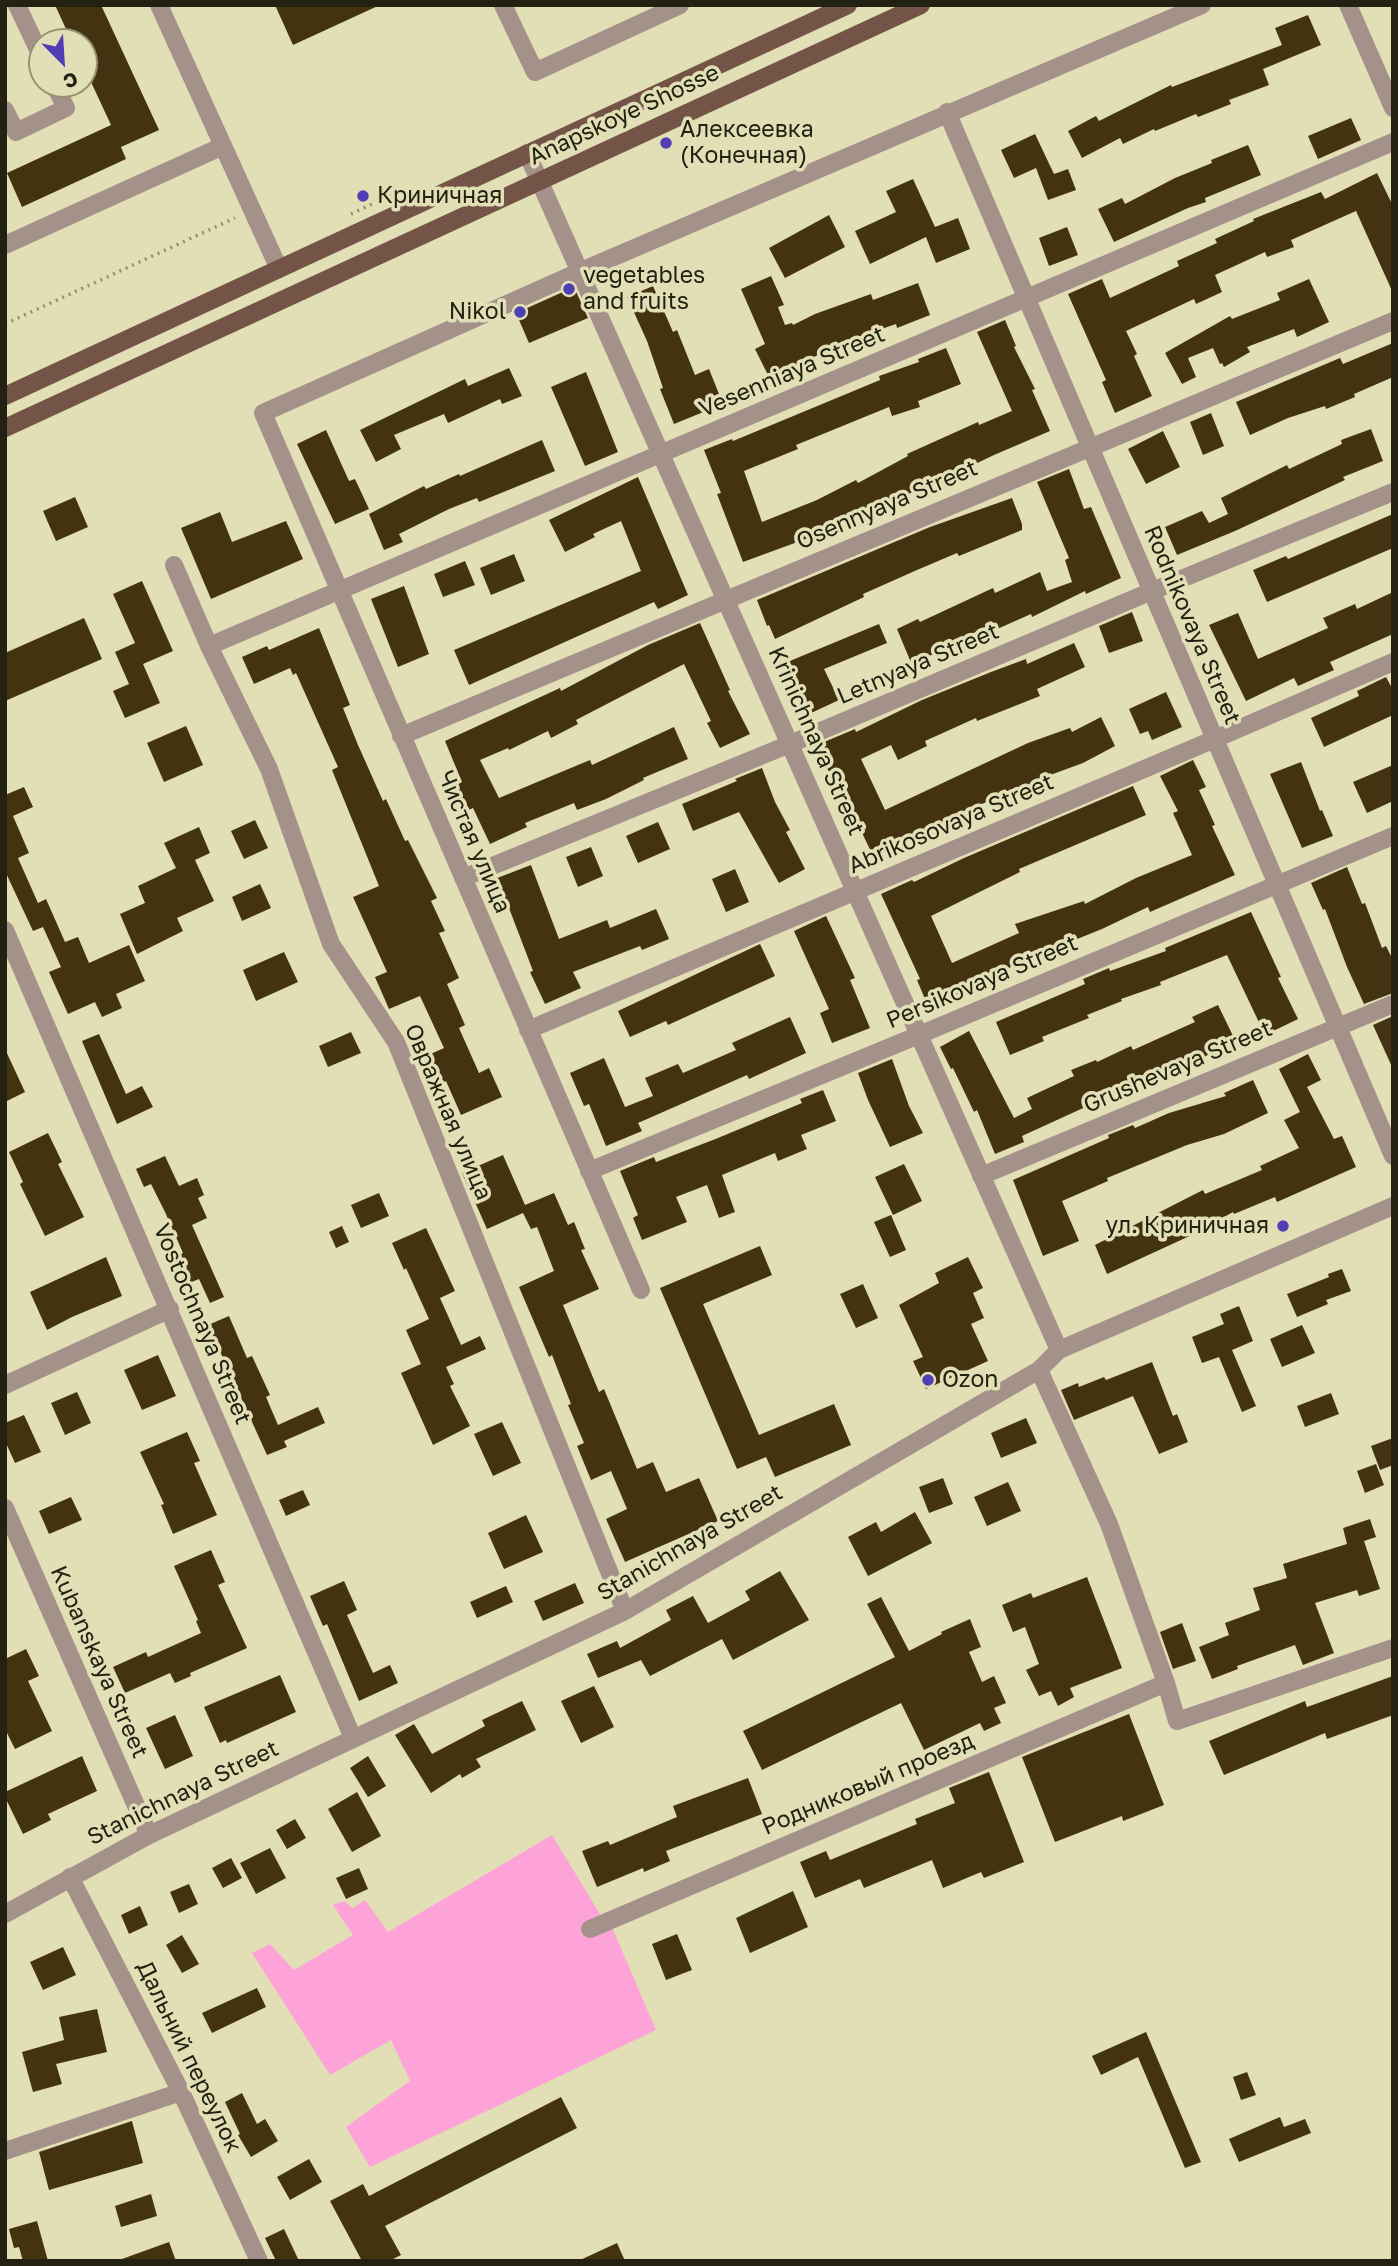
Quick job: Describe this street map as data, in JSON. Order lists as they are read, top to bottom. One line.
{"streets":{"main road":["Anapskoye Shosse"],"street":["Vesenniaya Street","Osennyaya Street","Rodnikovaya Street","Letnyaya Street","Krinichnaya Street","Abrikosovaya Street","Чистая улица","Persikovaya Street","Grushevaya Street","Овражная улица","Vostochnaya Street","Stanichnaya Street","Kubanskaya Street","Родниковый проезд","Дальний переулок"]},"crossings":[["Anapskoye Shosse","Krinichnaya Street"],["Vesenniaya Street","Rodnikovaya Street"],["Vesenniaya Street","Krinichnaya Street"],["Vesenniaya Street","Чистая улица"],["Vesenniaya Street","Овражная улица"],["Osennyaya Street","Rodnikovaya Street"],["Osennyaya Street","Krinichnaya Street"],["Osennyaya Street","Чистая улица"],["Rodnikovaya Street","Letnyaya Street"],["Rodnikovaya Street","Abrikosovaya Street"],["Rodnikovaya Street","Persikovaya Street"],["Rodnikovaya Street","Grushevaya Street"],["Letnyaya Street","Krinichnaya Street"],["Letnyaya Street","Чистая улица"],["Krinichnaya Street","Abrikosovaya Street"],["Krinichnaya Street","Чистая улица"],["Krinichnaya Street","Persikovaya Street"],["Krinichnaya Street","Grushevaya Street"],["Krinichnaya Street","Stanichnaya Street"],["Abrikosovaya Street","Чистая улица"],["Чистая улица","Persikovaya Street"],["Овражная улица","Stanichnaya Street"],["Vostochnaya Street","Stanichnaya Street"],["Stanichnaya Street","Kubanskaya Street"],["Stanichnaya Street","Дальний переулок"]],"places":["Алексеевка (Конечная)","Криничная","vegetables and fruits","Nikol","ул. Криничная","Ozon"],"north":"bottom right"}
